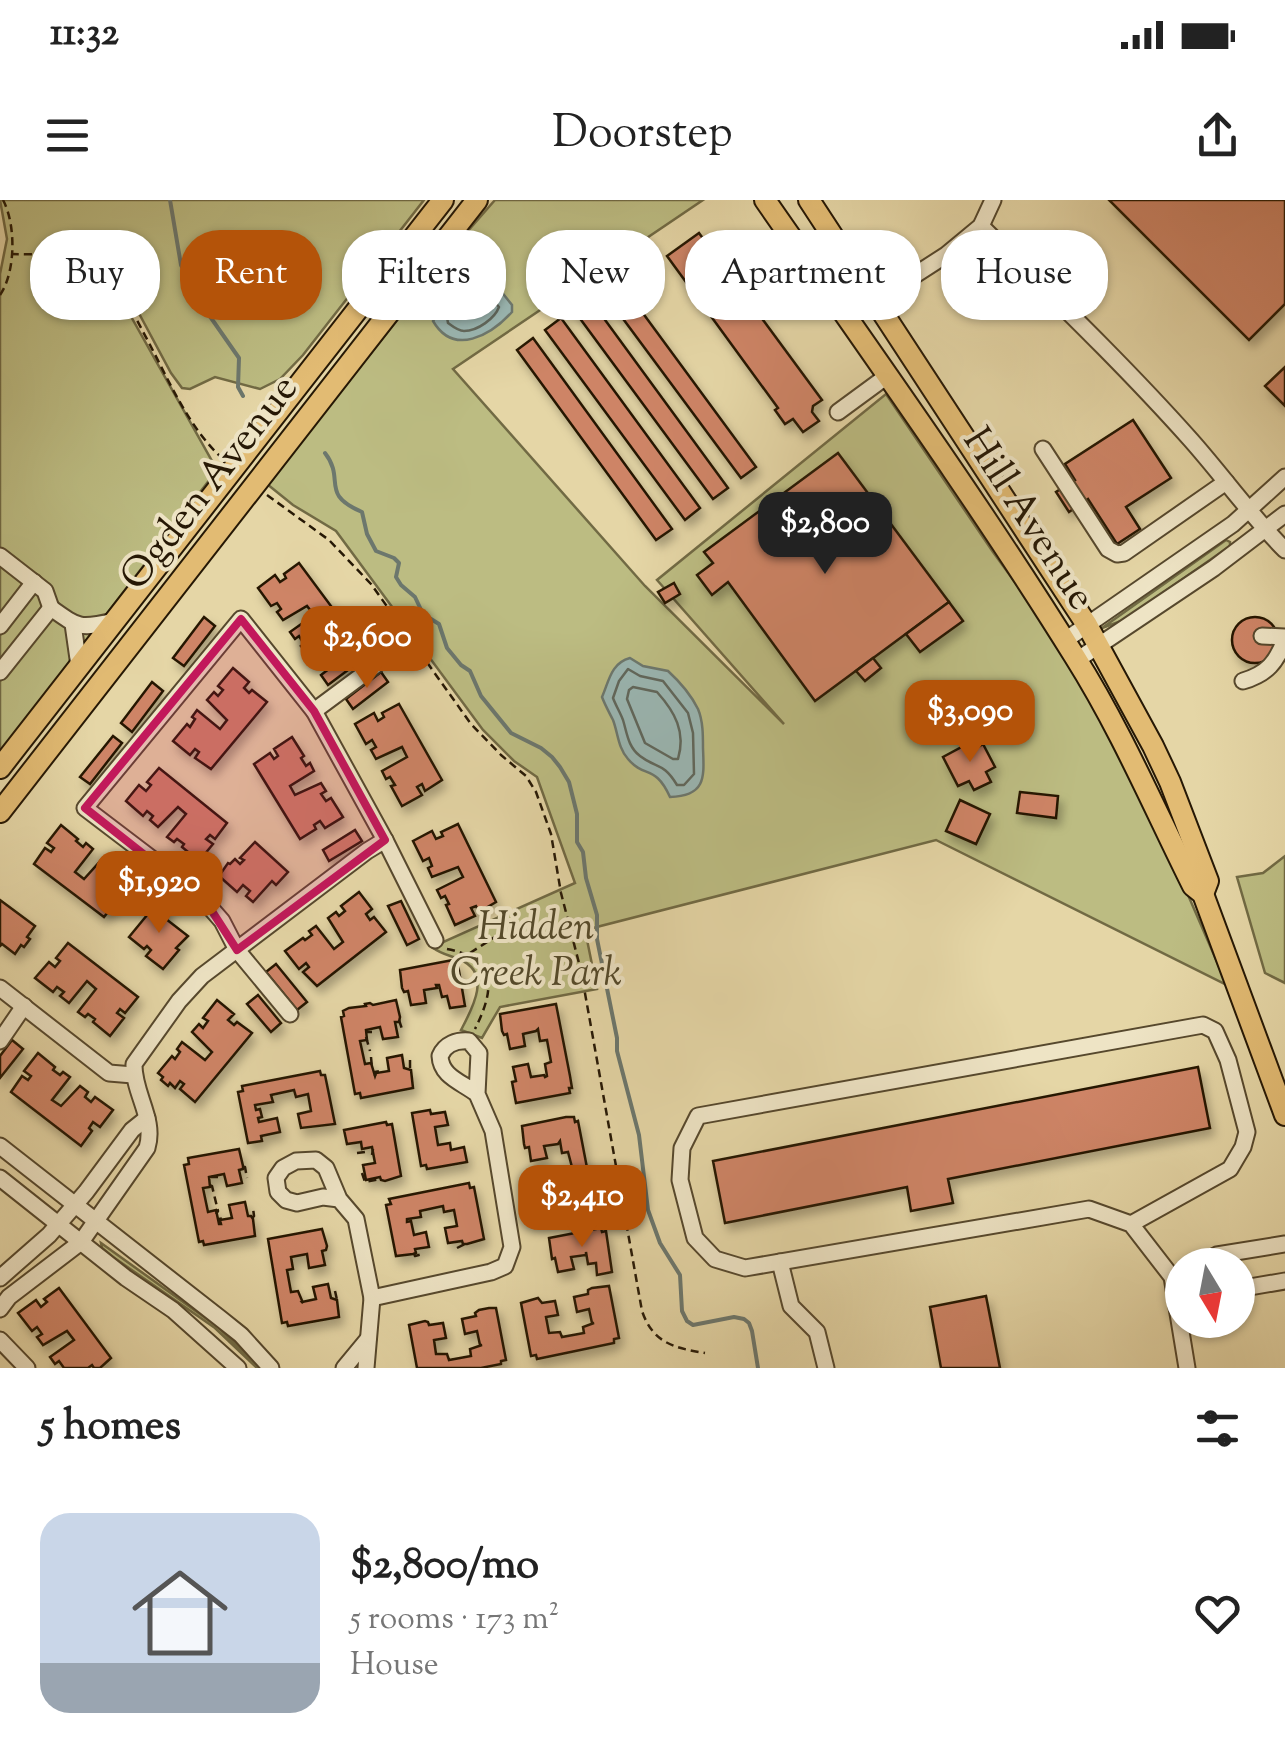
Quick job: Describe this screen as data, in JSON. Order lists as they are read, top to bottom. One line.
{"streets":{"main road":["Ogden Avenue","Hill Avenue"]},"parks":["Hidden Creek Park"],"north":"bottom","page":{"status":"11:32","header":"Doorstep","chip":["Buy","Rent","Filters","New","Apartment","House"],"price":["$2,800","$2,600","$3,090","$1,920","$2,410"],"heading":"5 homes","list":[{"name":"$2,800/mo","note":"5 rooms · 173 m² · House"}]}}
